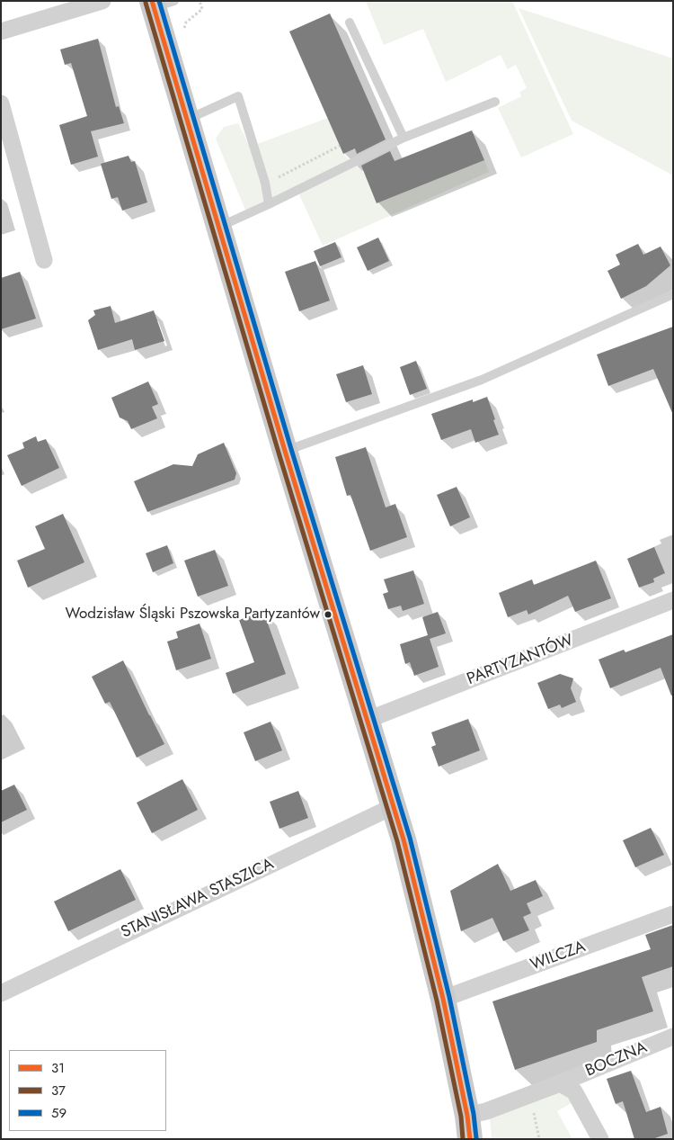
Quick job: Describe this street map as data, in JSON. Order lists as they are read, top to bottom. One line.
{"streets":{"street":["PARTYZANTÓW","STANISŁAWA STASZICA","WILCZA","BOCZNA"]},"places":["Wodzisław Śląski Pszowska Partyzantów"],"lines":["transit line 31","transit line 59","transit line 37"],"legend":["31","37","59"]}
